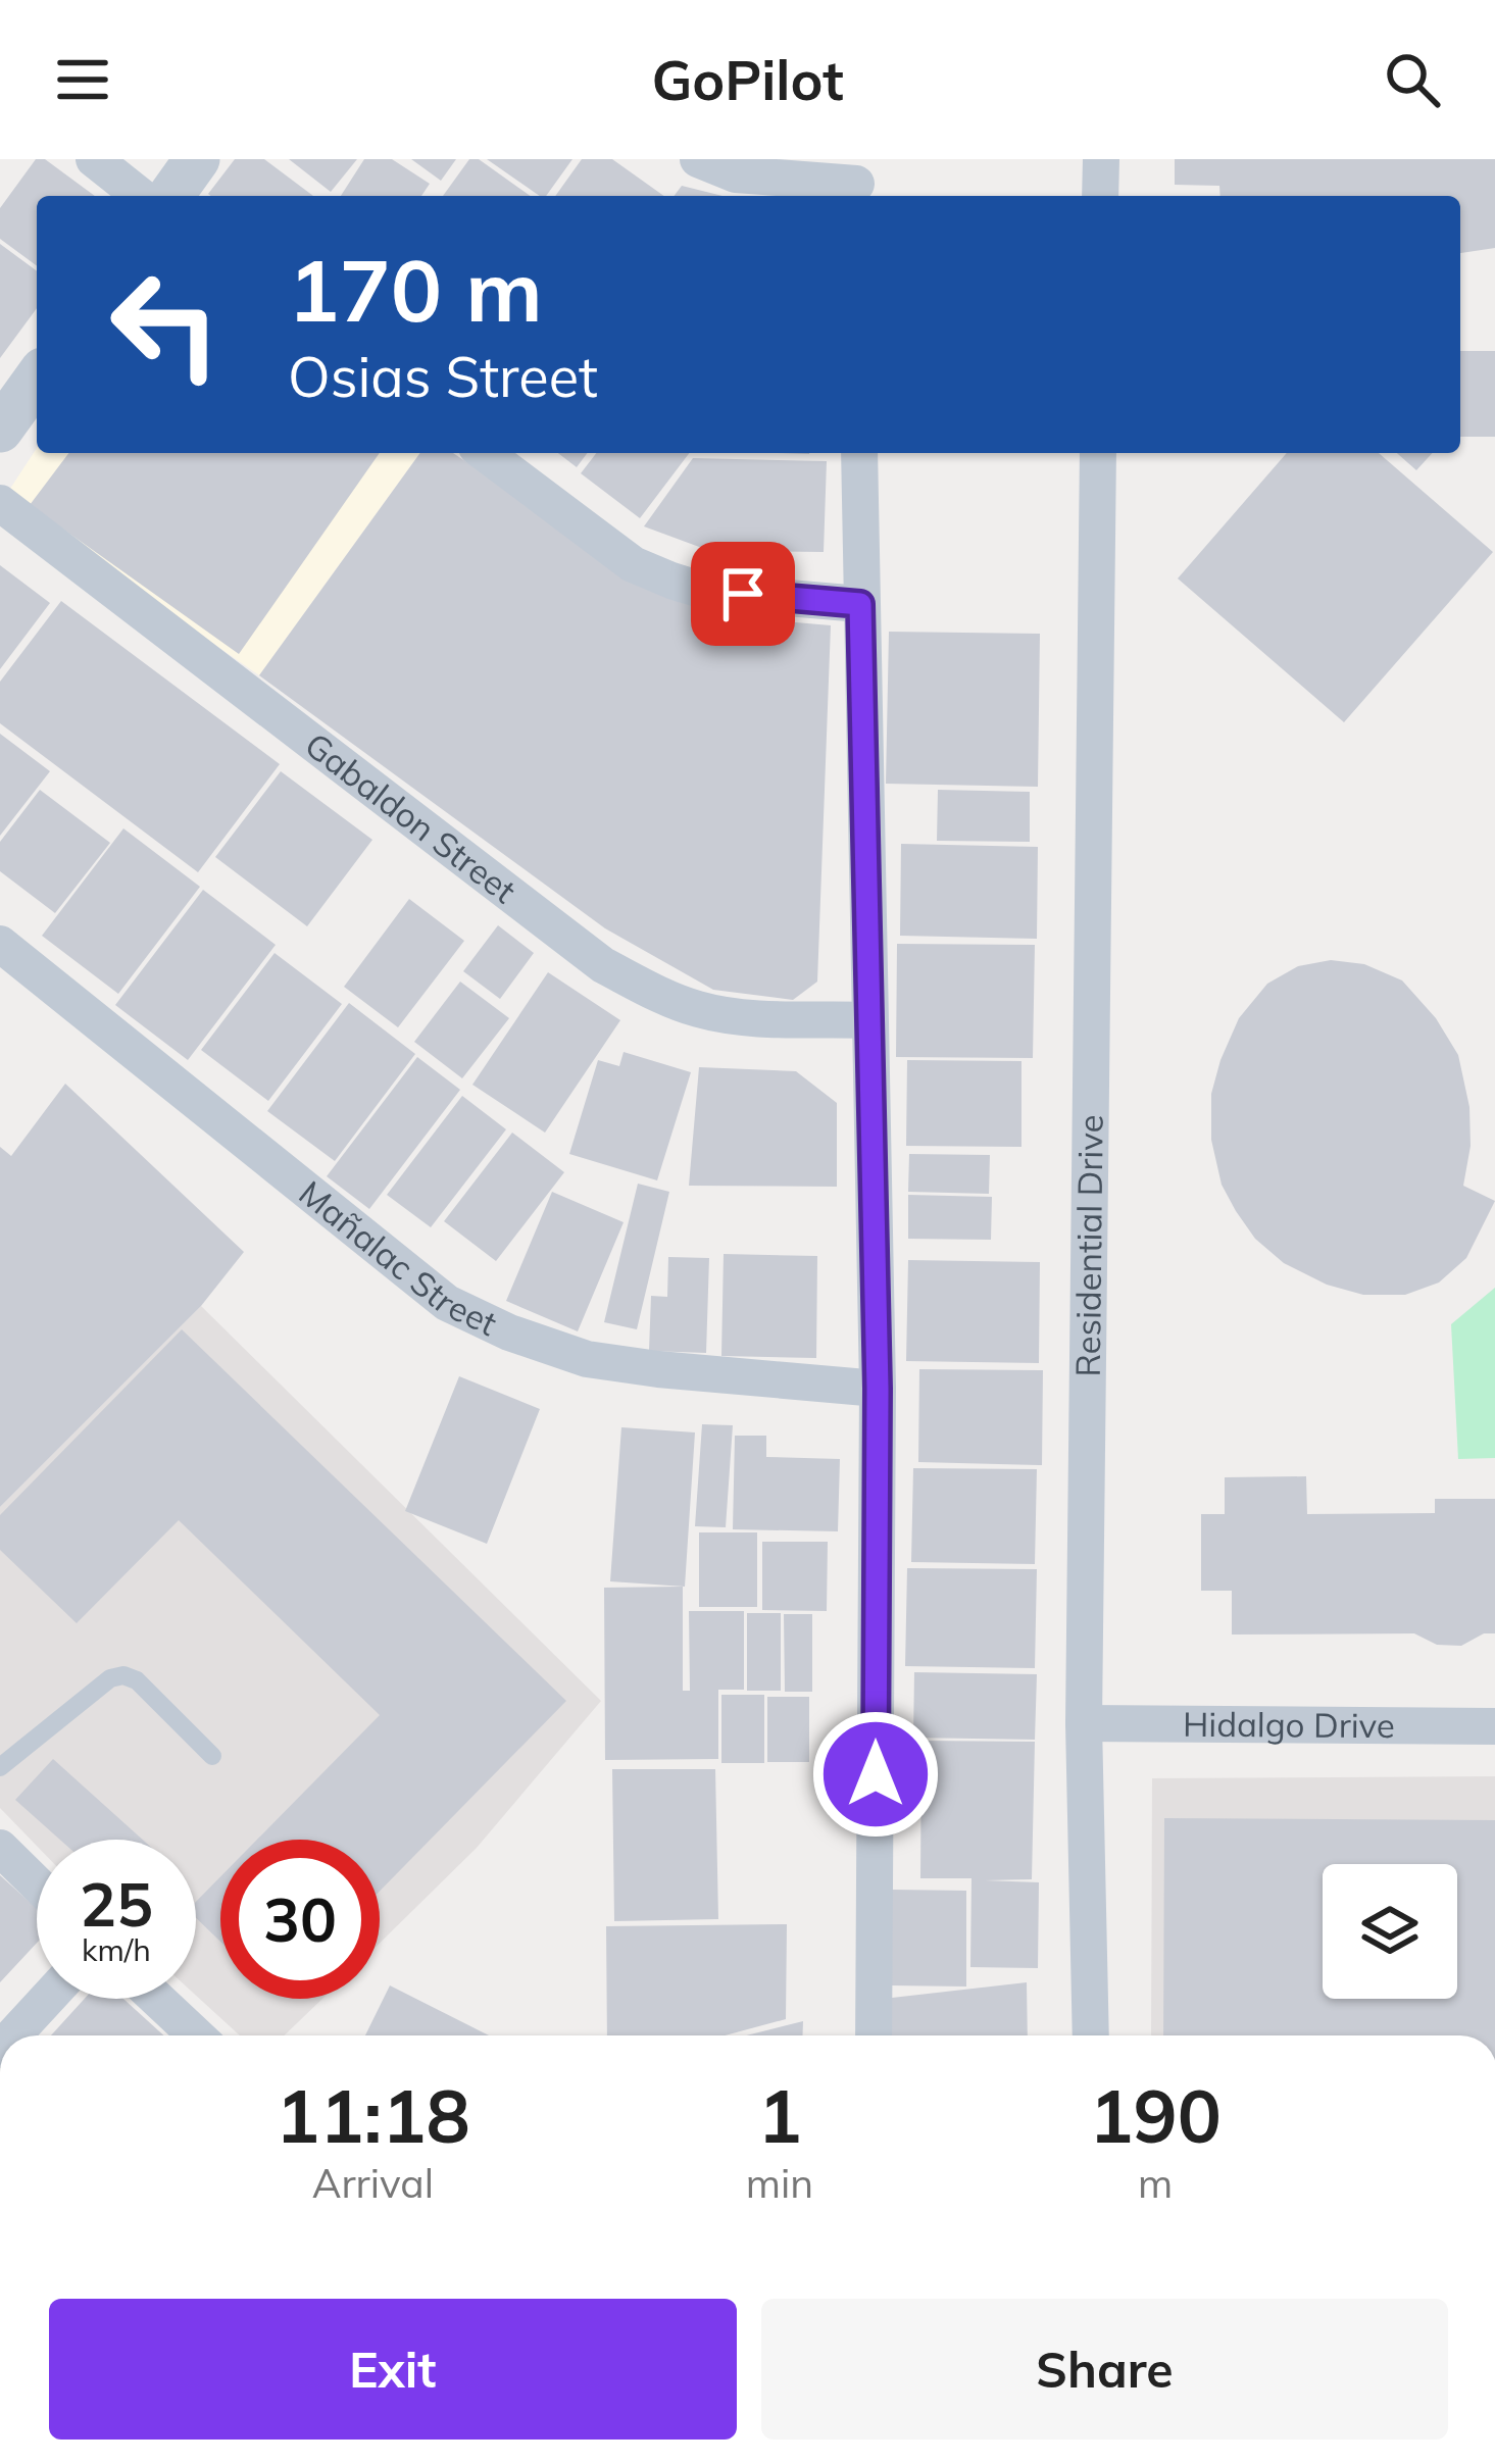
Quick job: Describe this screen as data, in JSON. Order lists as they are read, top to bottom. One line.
{"streets":{"street":["Gabaldon Street","Residential Drive","Mañalac Street","Hidalgo Drive"]},"crossings":[["Residential Drive","Hidalgo Drive"]],"page":{"header":"GoPilot","turn":["170 m","Osias Street"],"speed":"25 km/h","limit":"30","eta":["11:18","Arrival","1","min","190","m"],"buttons":["Exit","Share"]}}
